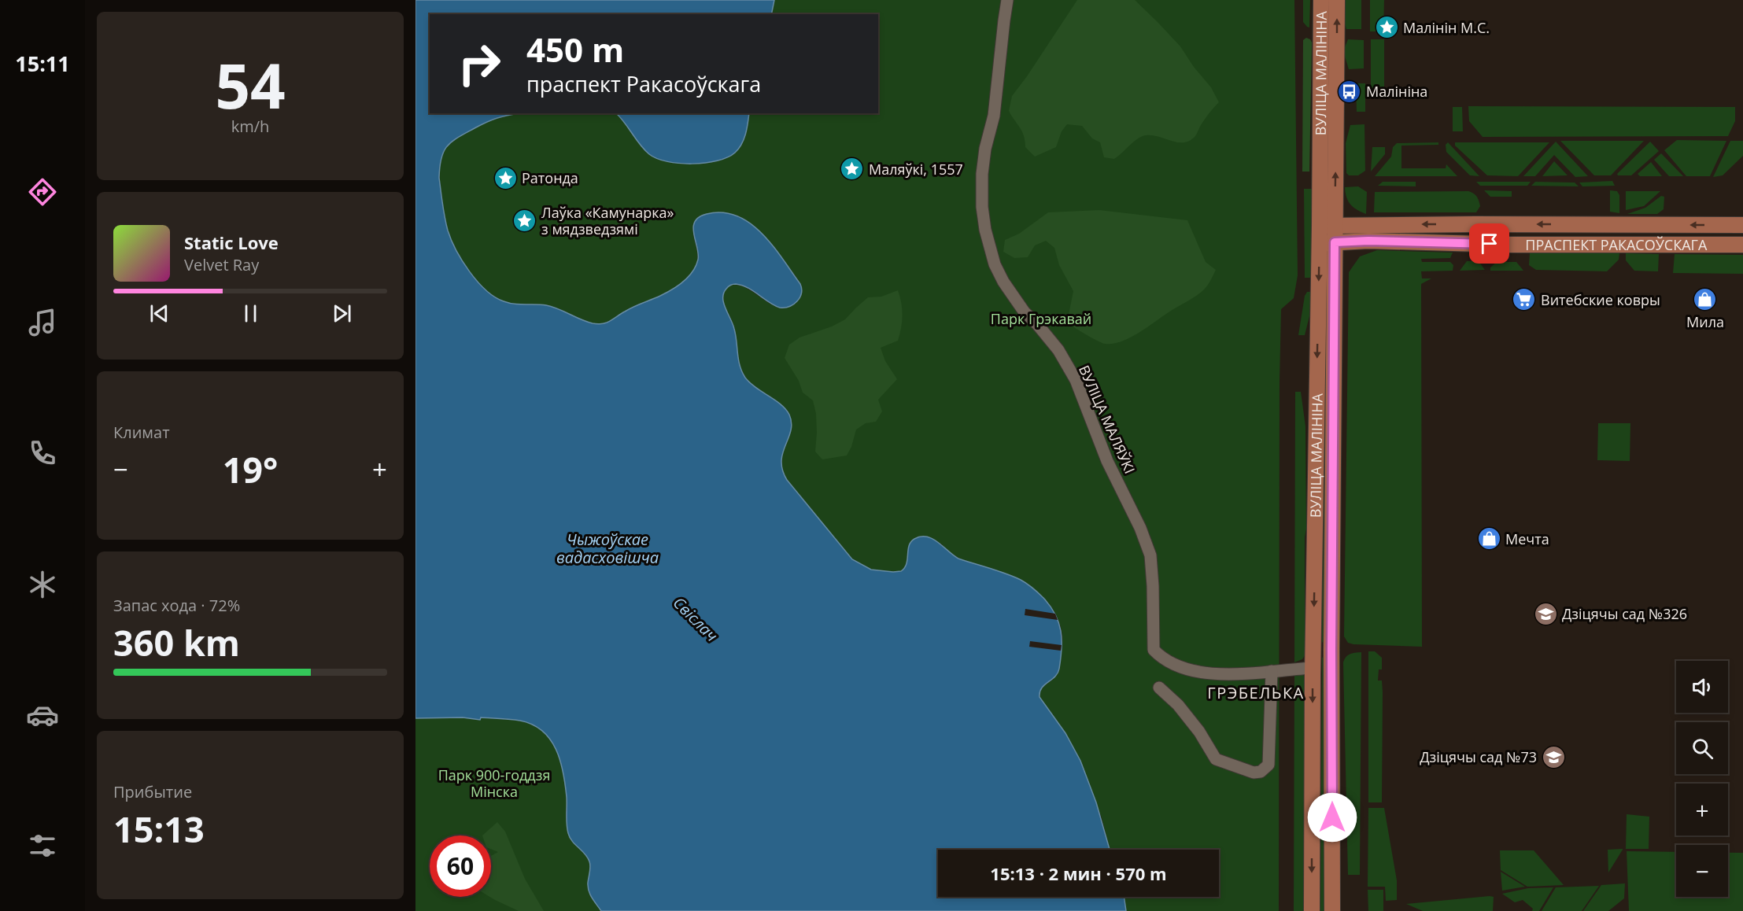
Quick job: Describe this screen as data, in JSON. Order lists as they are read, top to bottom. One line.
{"streets":{"main road":["ВУЛІЦА МАЛІНІНА","ПРАСПЕКТ РАКАСОЎСКАГА"],"street":["ВУЛІЦА МАЛЯЎКІ"]},"crossings":[["ВУЛІЦА МАЛІНІНА","ПРАСПЕКТ РАКАСОЎСКАГА"],["ВУЛІЦА МАЛІНІНА","ВУЛІЦА МАЛЯЎКІ"]],"districts":["ГРЭБЕЛЬКА"],"water":["Чыжоўскае вадасховішча","Свіслач"],"parks":["Парк Грэкавай","Парк 900-годдзя Мінска"],"places":{"place":["Малінін М.С.","Маляўкі, 1557","Ратонда","Лаўка «Камунарка» з мядзведзямі"],"bus stop":["Малініна"],"shop":["Мила","Мечта"],"supermarket":["Витебские ковры"],"school or university":["Дзіцячы сад №326","Дзіцячы сад №73"]},"page":{"tabs":"15:11","tile":[["54","km/h"],"Климат",["Запас хода · 72%","360 km"],["Прибытие","15:13"]],"turn":["450 m","праспект Ракасоўскага"],"song":["Static Love","Velvet Ray"],"heat":["−","19°","+"],"map_buttons":["+","−"],"limit":"60","trip":"15:13 · 2 мин · 570 m"}}
